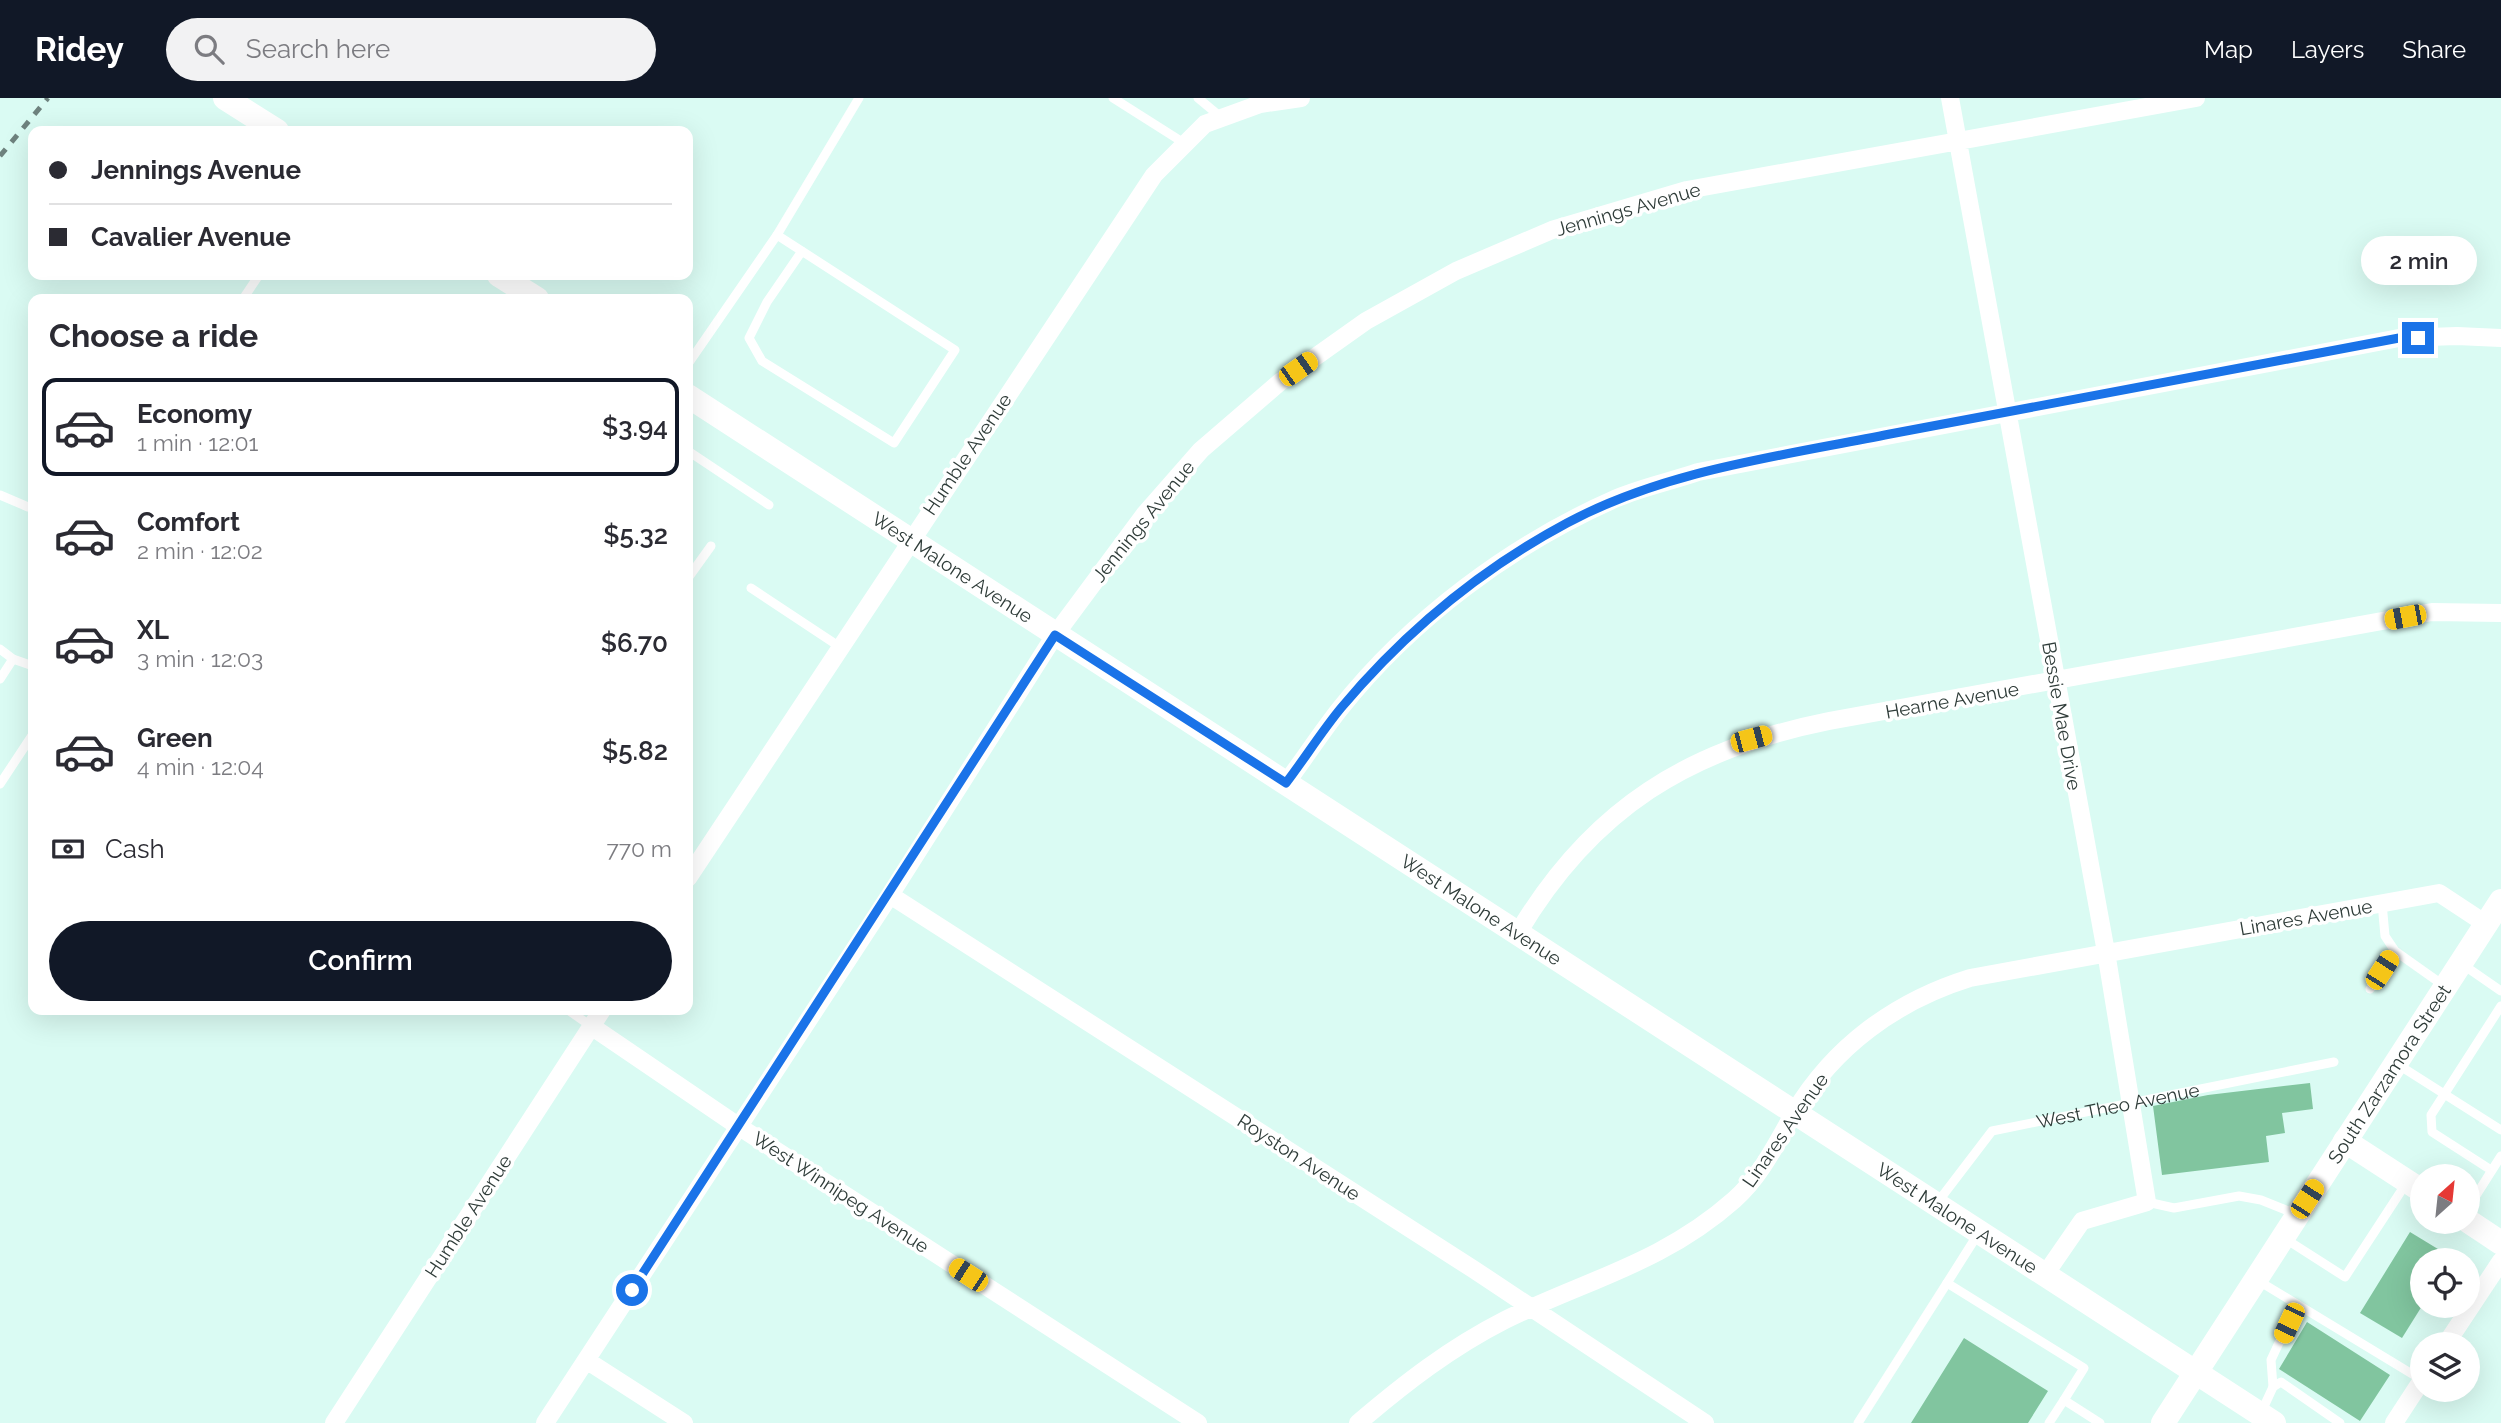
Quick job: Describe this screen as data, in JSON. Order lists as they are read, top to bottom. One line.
{"streets":{"street":["Jennings Avenue","Humble Avenue","West Malone Avenue","Hearne Avenue","Bessie Mae Drive","Linares Avenue","South Zarzamora Street","Royston Avenue","West Winnipeg Avenue"],"lane":["West Theo Avenue"]},"crossings":[["Jennings Avenue","West Malone Avenue"],["Jennings Avenue","Bessie Mae Drive"],["Jennings Avenue","Royston Avenue"],["Jennings Avenue","West Winnipeg Avenue"],["Humble Avenue","West Malone Avenue"],["Humble Avenue","West Winnipeg Avenue"],["West Malone Avenue","Hearne Avenue"],["West Malone Avenue","Linares Avenue"],["West Malone Avenue","South Zarzamora Street"],["West Malone Avenue","West Theo Avenue"],["Hearne Avenue","Bessie Mae Drive"],["Bessie Mae Drive","Linares Avenue"],["Bessie Mae Drive","West Theo Avenue"],["Linares Avenue","South Zarzamora Street"],["Linares Avenue","Royston Avenue"]],"north":"top right","page":{"header":"Ridey","search":"Search here","nav":["Map","Layers","Share"],"banner":["Jennings Avenue","Cavalier Avenue"],"bubble":"2 min","heading":"Choose a ride","list":[{"name":"Economy","note":"1 min · 12:01","value":"$3.94"},{"name":"Comfort","note":"2 min · 12:02","value":"$5.32"},{"name":"XL","note":"3 min · 12:03","value":"$6.70"},{"name":"Green","note":"4 min · 12:04","value":"$5.82"}],"pay":["Cash","770 m"],"buttons":"Confirm"}}
